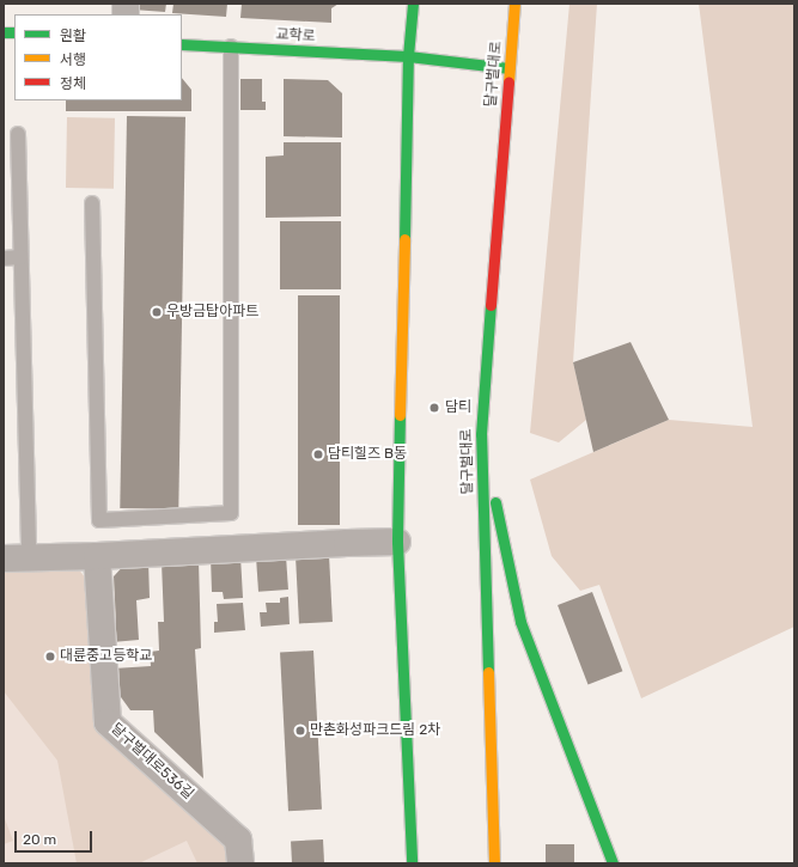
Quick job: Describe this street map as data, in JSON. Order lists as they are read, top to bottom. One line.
{"streets":{"main road":["교학로","달구벌대로"],"street":["달구벌대로536길"]},"crossings":[["교학로","달구벌대로"]],"places":["우방금탑아파트","담티","담티힐즈 B동","대륜중고등학교","만촌화성파크드림 2차"],"legend":["원활","서행","정체"],"scale_bar":"20 m"}
